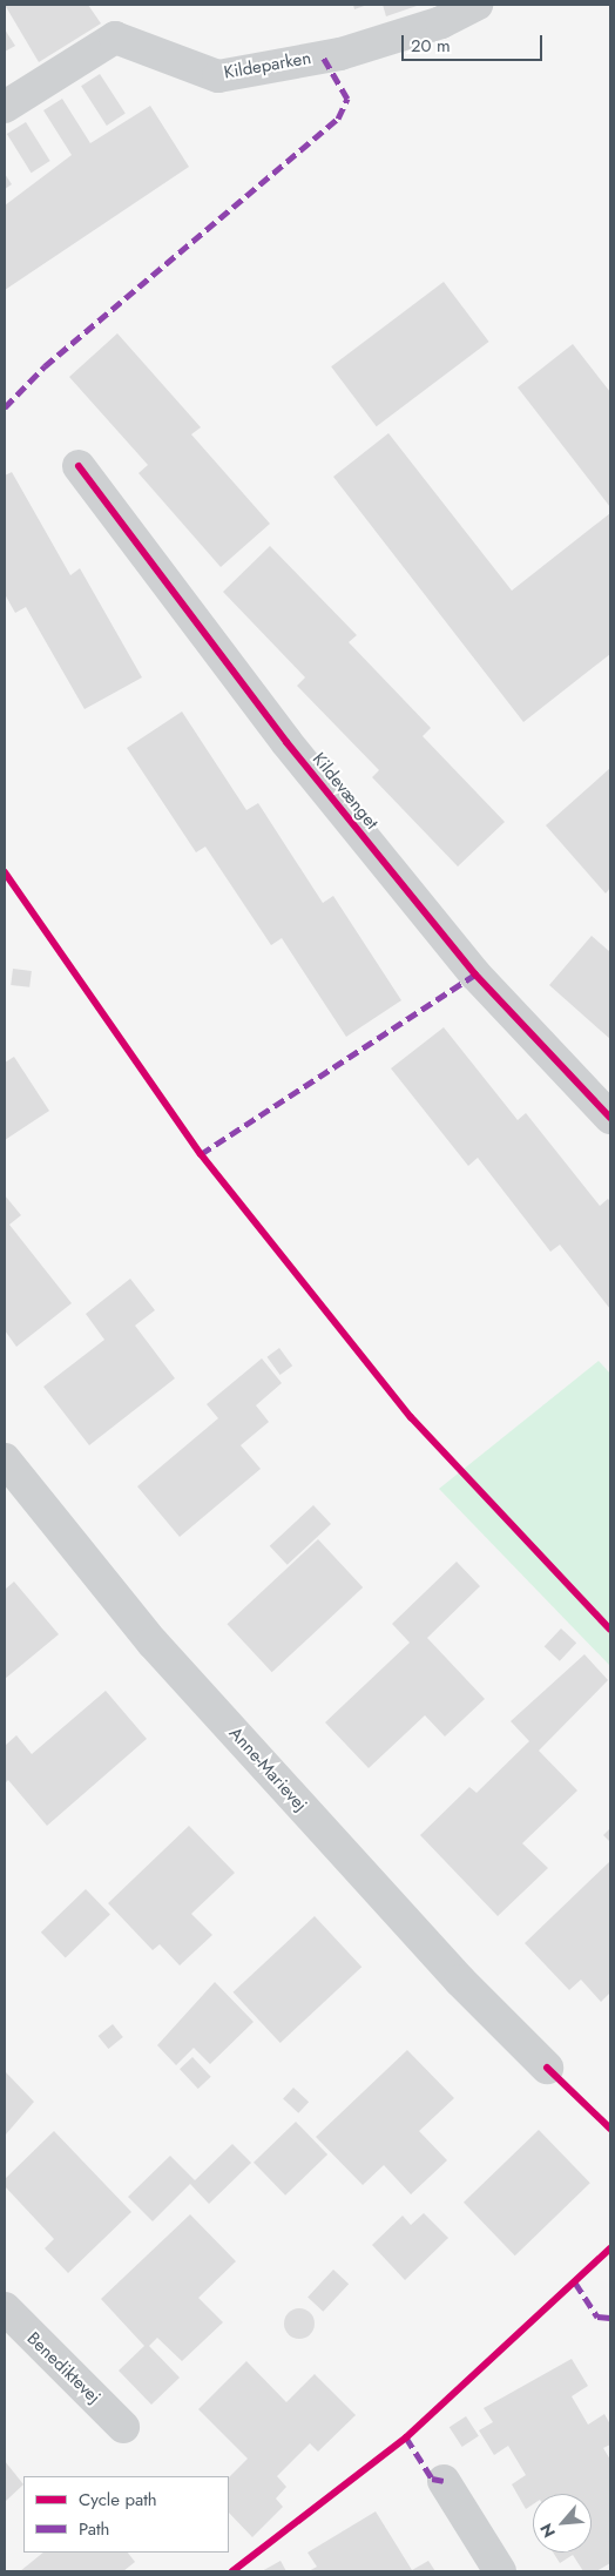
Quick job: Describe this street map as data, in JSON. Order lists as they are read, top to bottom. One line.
{"streets":{"street":["Kildeparken","Kildevænget","Anne-Marievej","Benediktevej"]},"legend":["Cycle path","Path"],"scale_bar":"20 m","north":"bottom left"}
